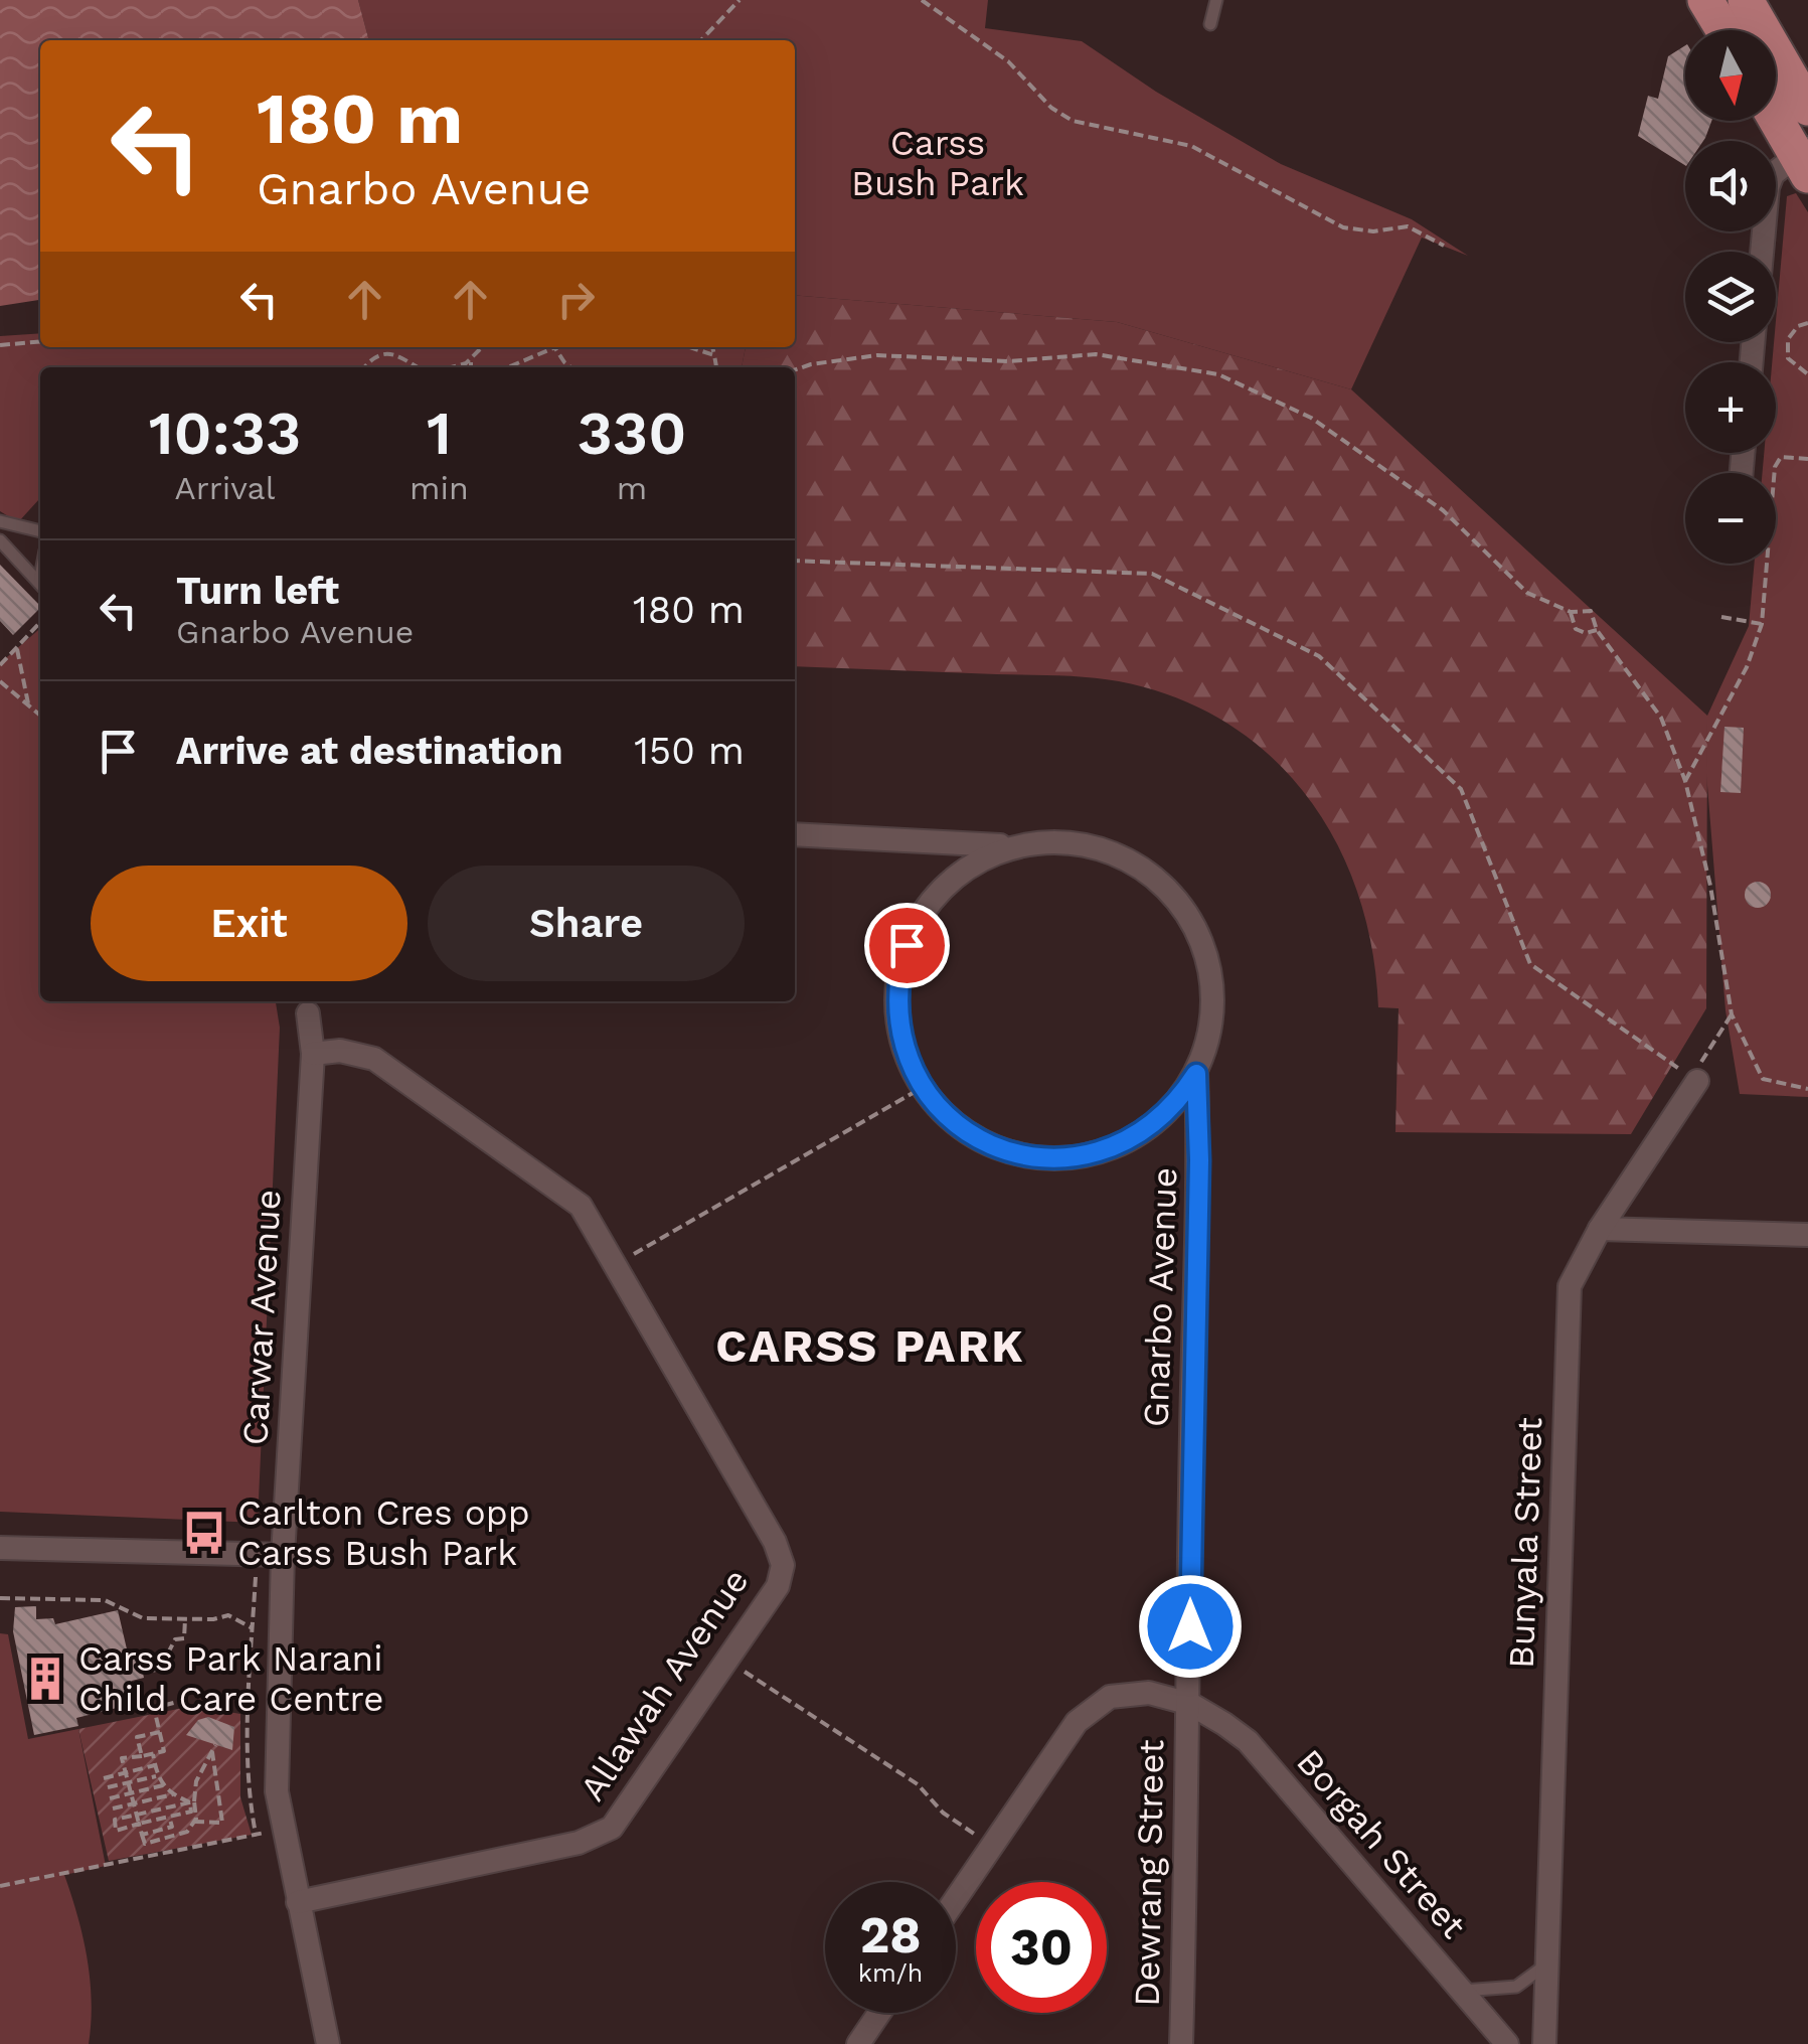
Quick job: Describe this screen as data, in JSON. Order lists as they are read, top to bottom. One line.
{"streets":{"street":["Gnarbo Avenue","Carwar Avenue","Bunyala Street","Allawah Avenue","Borgah Street","Dewrang Street"]},"crossings":[["Gnarbo Avenue","Borgah Street"],["Gnarbo Avenue","Dewrang Street"],["Carwar Avenue","Allawah Avenue"],["Borgah Street","Dewrang Street"]],"districts":["CARSS PARK"],"parks":["Carss Bush Park"],"places":{"bus stop":["Carlton Cres opp Carss Bush Park"],"building":["Carss Park Narani Child Care Centre"]},"north":"bottom","page":{"map_buttons":["+","−"],"turn":["180 m","Gnarbo Avenue"],"eta":["10:33","Arrival","1","min","330","m"],"list":[{"name":"Turn left","note":"Gnarbo Avenue","value":"180 m"},{"name":"Arrive at destination","value":"150 m"}],"buttons":["Exit","Share"],"speed":"28 km/h","limit":"30"}}
